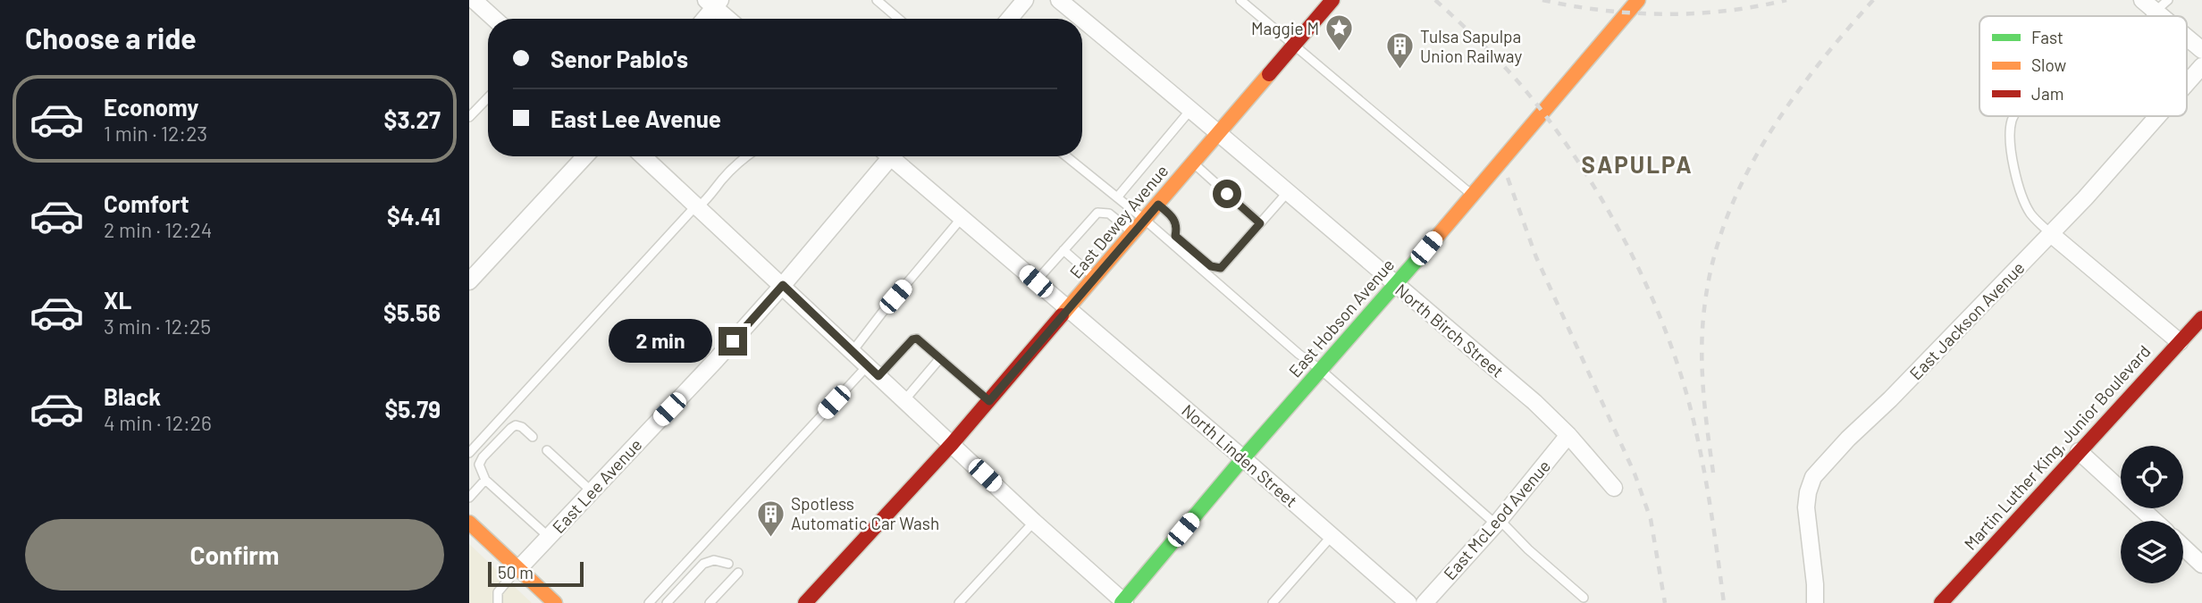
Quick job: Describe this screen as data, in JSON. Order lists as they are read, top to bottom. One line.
{"streets":{"street":["East Dewey Avenue","East Hobson Avenue","East Jackson Avenue","North Birch Street","Martin Luther King, Junior Boulevard","North Linden Street","East Lee Avenue","East McLeod Avenue"]},"crossings":[["East Dewey Avenue","North Birch Street"],["East Dewey Avenue","North Linden Street"],["East Hobson Avenue","North Birch Street"],["East Hobson Avenue","North Linden Street"],["North Birch Street","East McLeod Avenue"]],"districts":["SAPULPA"],"places":{"place":["Maggie M"],"building":["Tulsa Sapulpa Union Railway","Spotless Automatic Car Wash"]},"legend":["Fast","Slow","Jam"],"scale_bar":"50 m","page":{"heading":"Choose a ride","banner":["Senor Pablo's","East Lee Avenue"],"list":[{"name":"Economy","note":"1 min · 12:23","value":"$3.27"},{"name":"Comfort","note":"2 min · 12:24","value":"$4.41"},{"name":"XL","note":"3 min · 12:25","value":"$5.56"},{"name":"Black","note":"4 min · 12:26","value":"$5.79"}],"bubble":"2 min","buttons":"Confirm","scale":"50 m"}}
